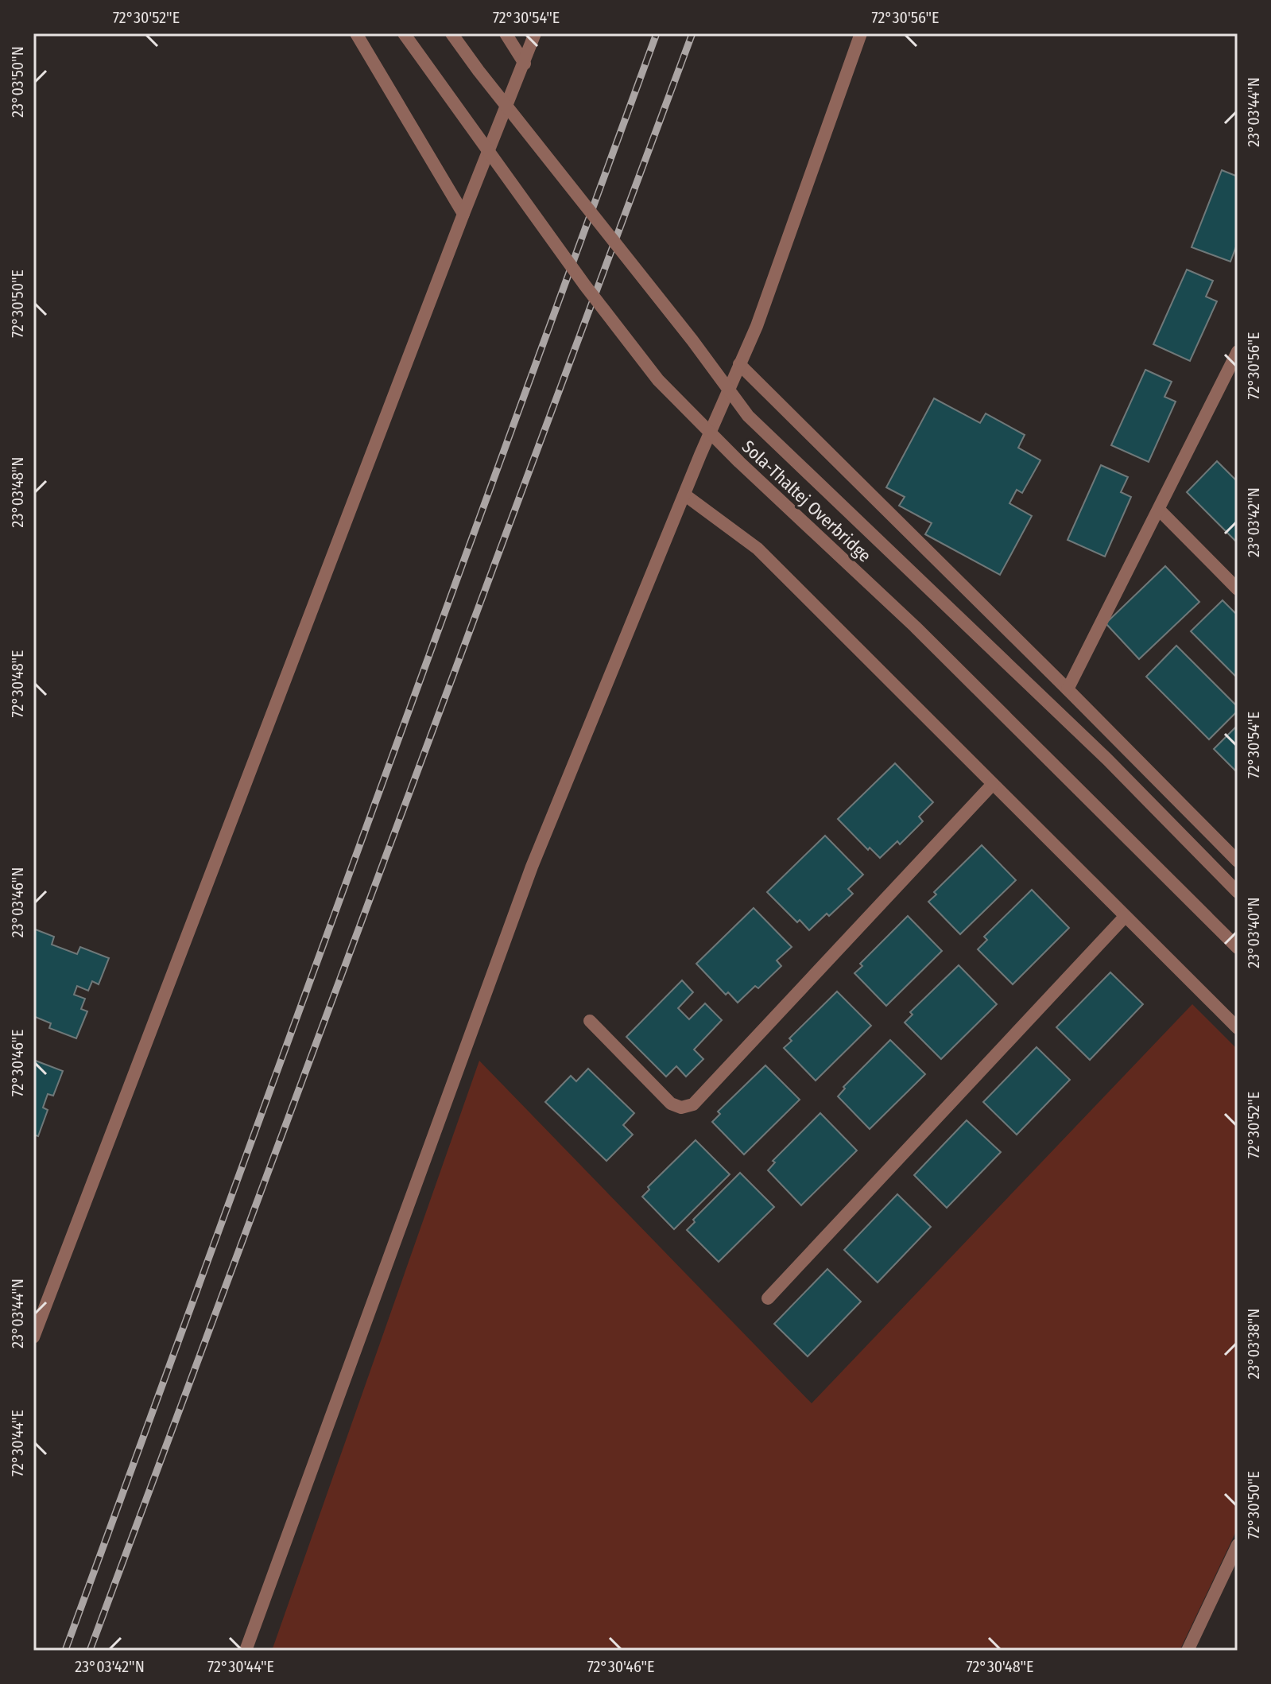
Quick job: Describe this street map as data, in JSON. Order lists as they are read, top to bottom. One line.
{"streets":{"street":["Sola-Thaltej Overbridge"]},"coordinates":["72°30'52\"E","72°30'54\"E","72°30'56\"E","23°03'50\"N","23°03'44\"N","72°30'50\"E","23°03'48\"N","23°03'42\"N","72°30'48\"E","23°03'46\"N","23°03'40\"N","72°30'46\"E","23°03'38\"N","72°30'44\"E"]}
